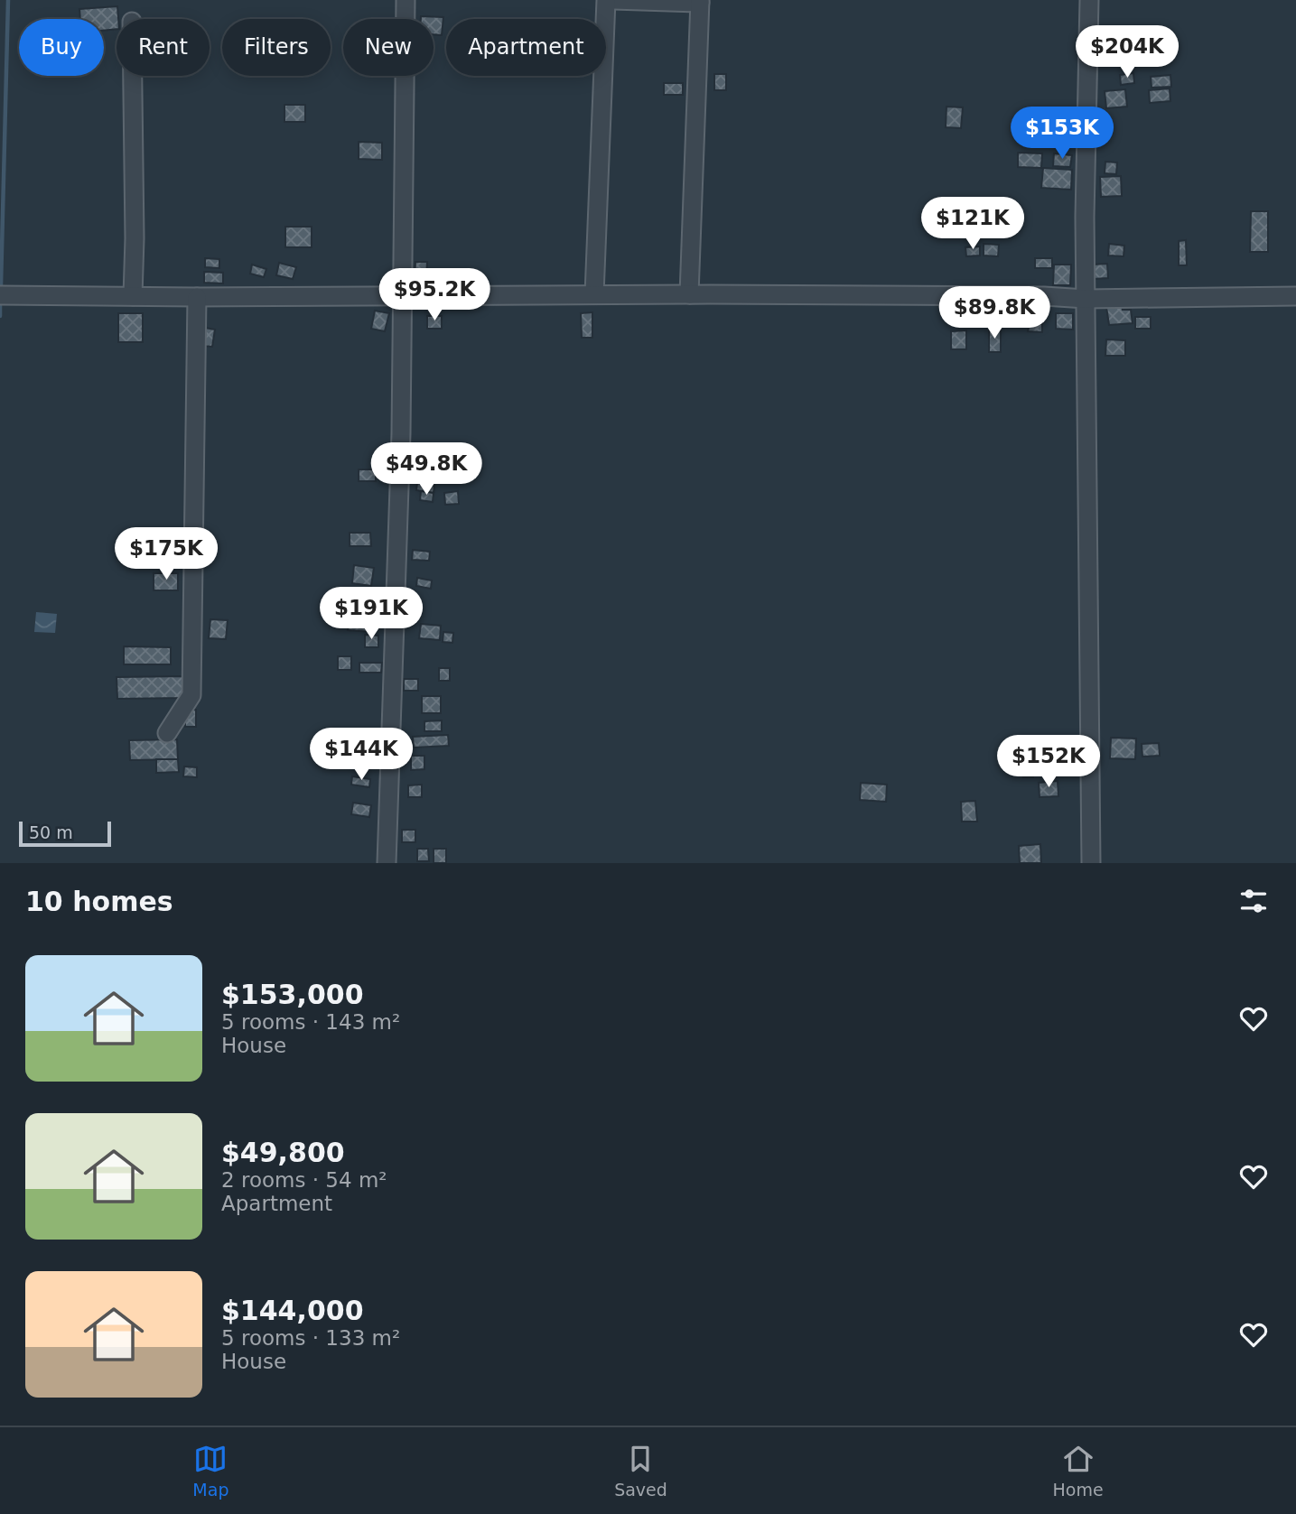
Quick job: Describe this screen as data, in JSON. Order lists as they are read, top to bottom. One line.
{"scale_bar":"50 m","page":{"chip":["Buy","Rent","Filters","New","Apartment"],"price":["$204K","$153K","$121K","$95.2K","$89.8K","$49.8K","$175K","$191K","$144K","$152K"],"scale":"50 m","heading":"10 homes","list":[{"name":"$153,000","note":"5 rooms · 143 m² · House"},{"name":"$49,800","note":"2 rooms · 54 m² · Apartment"},{"name":"$144,000","note":"5 rooms · 133 m² · House"}],"tabs":["Map","Saved","Home"]}}
